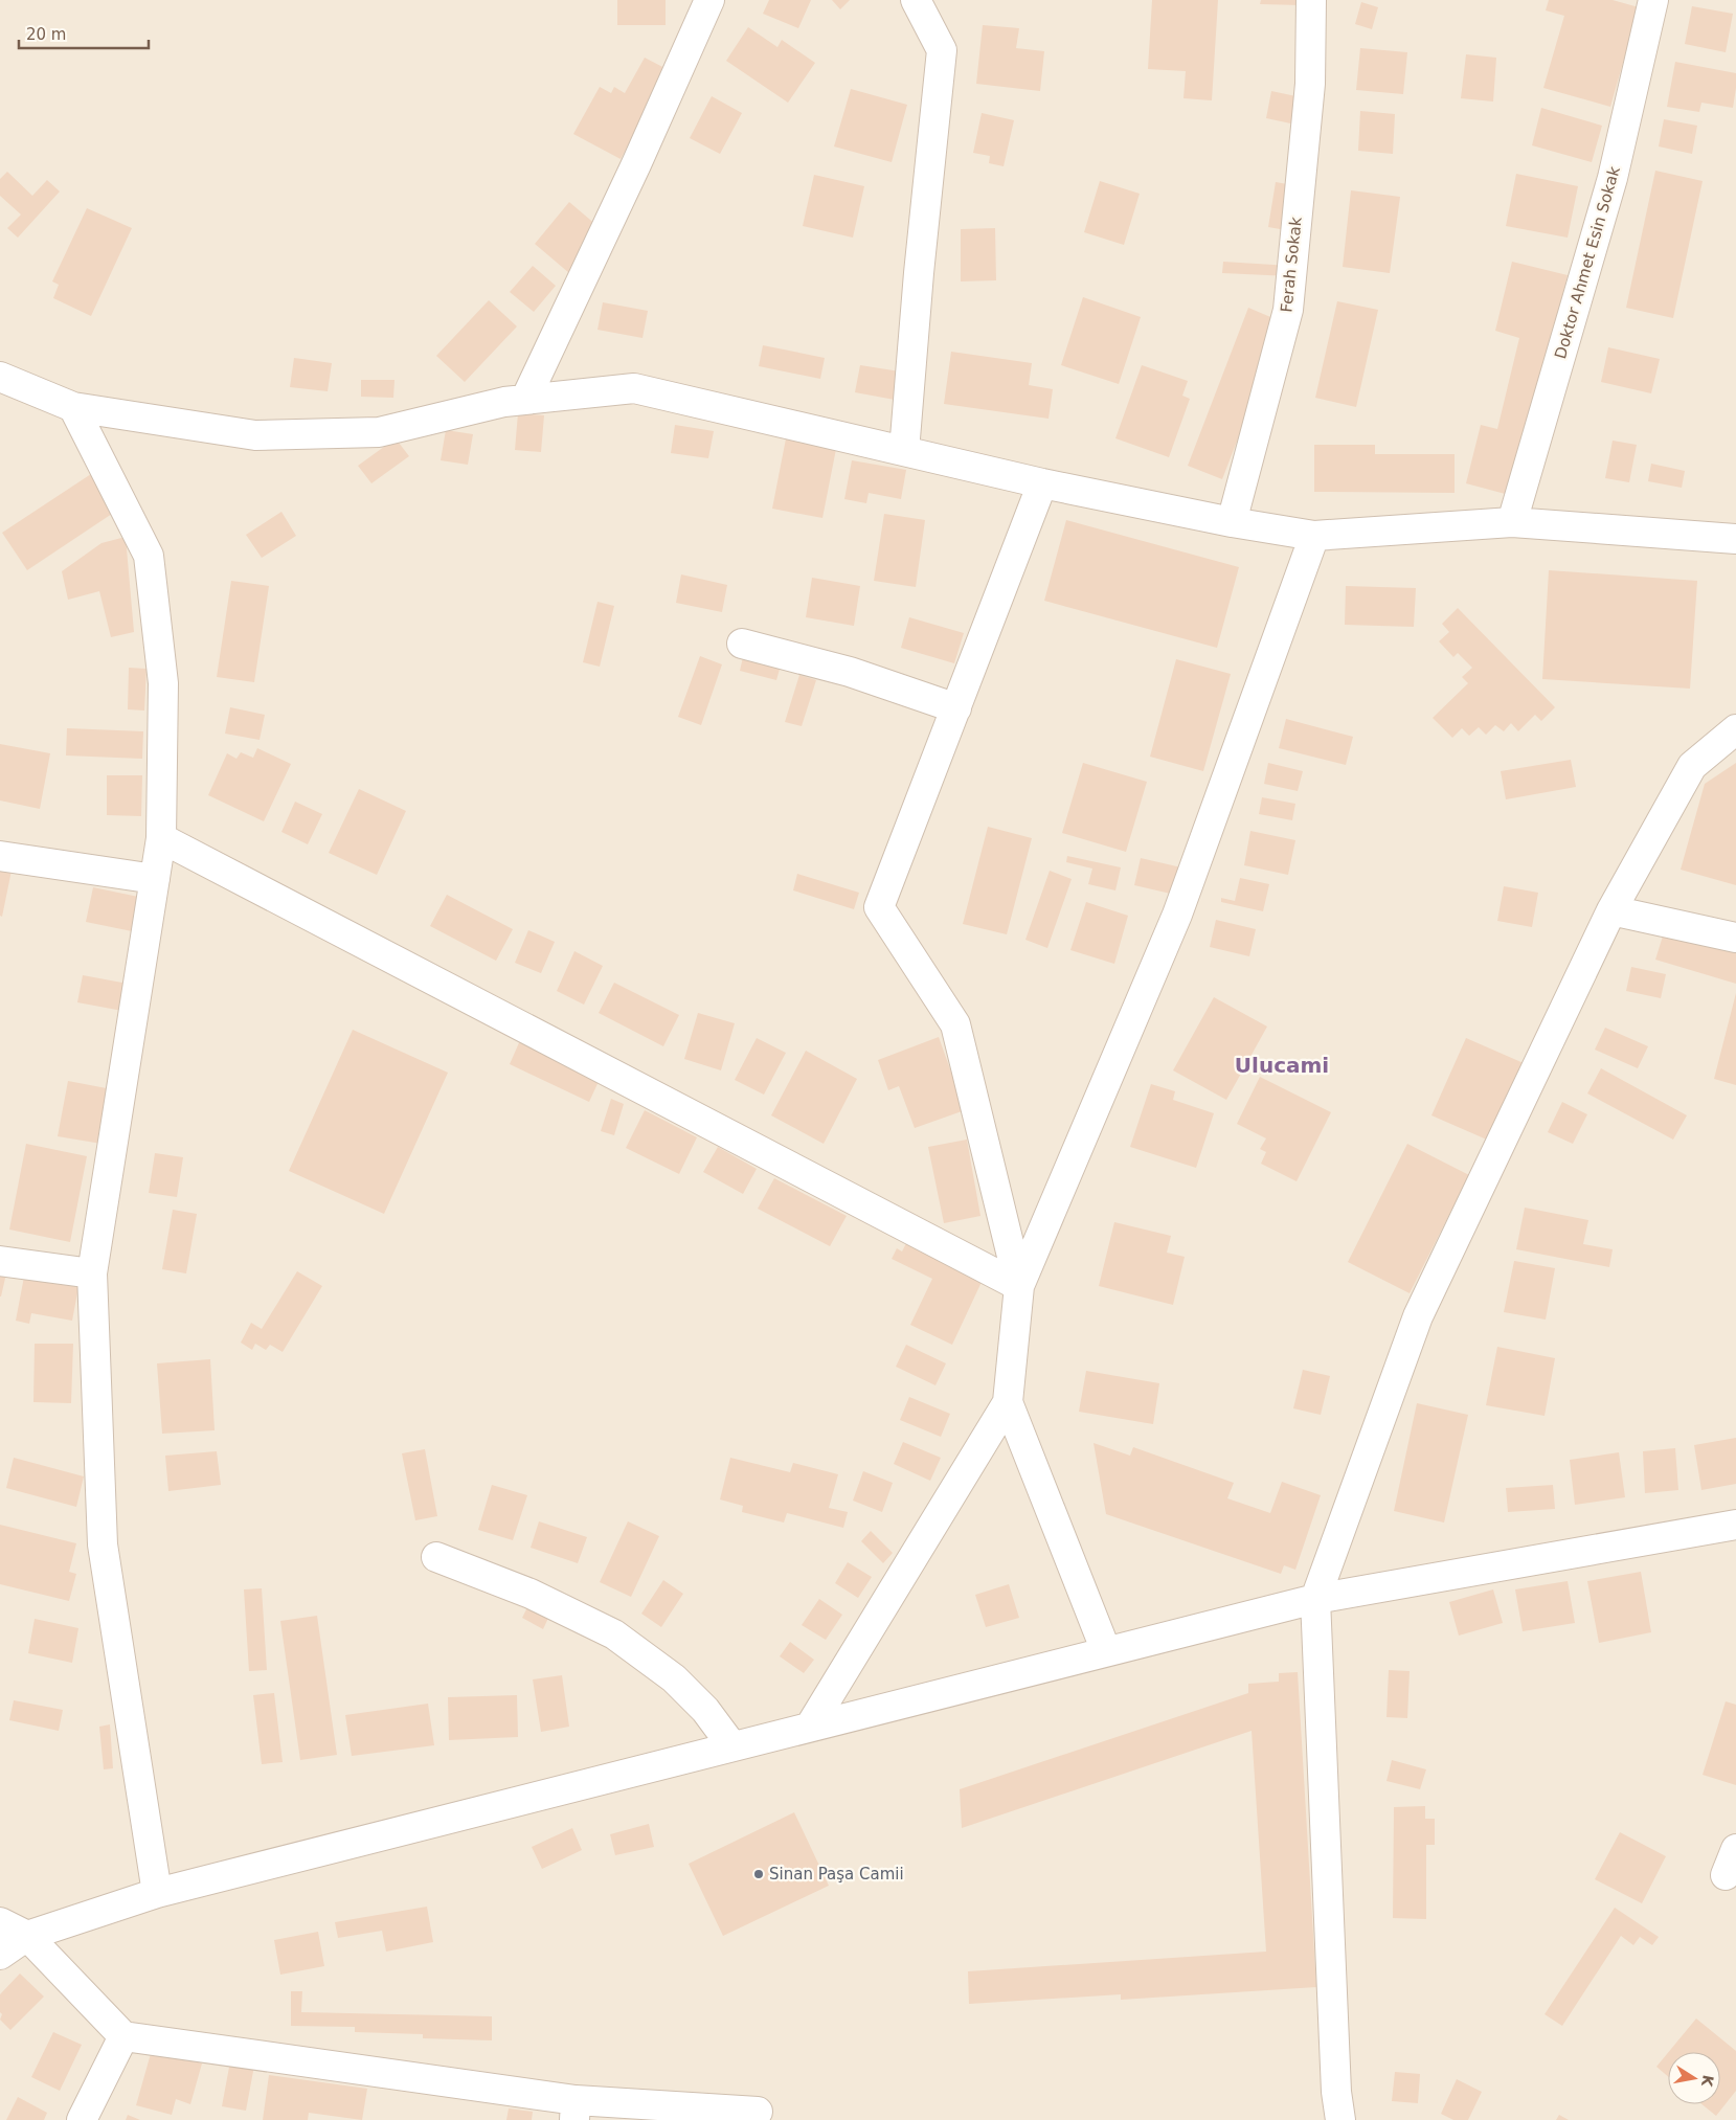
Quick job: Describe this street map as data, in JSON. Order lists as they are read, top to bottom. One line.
{"streets":{"street":["Doktor Ahmet Esin Sokak","Ferah Sokak"]},"districts":["Ulucami"],"places":["Sinan Paşa Camii"],"scale_bar":"20 m","north":"right"}
